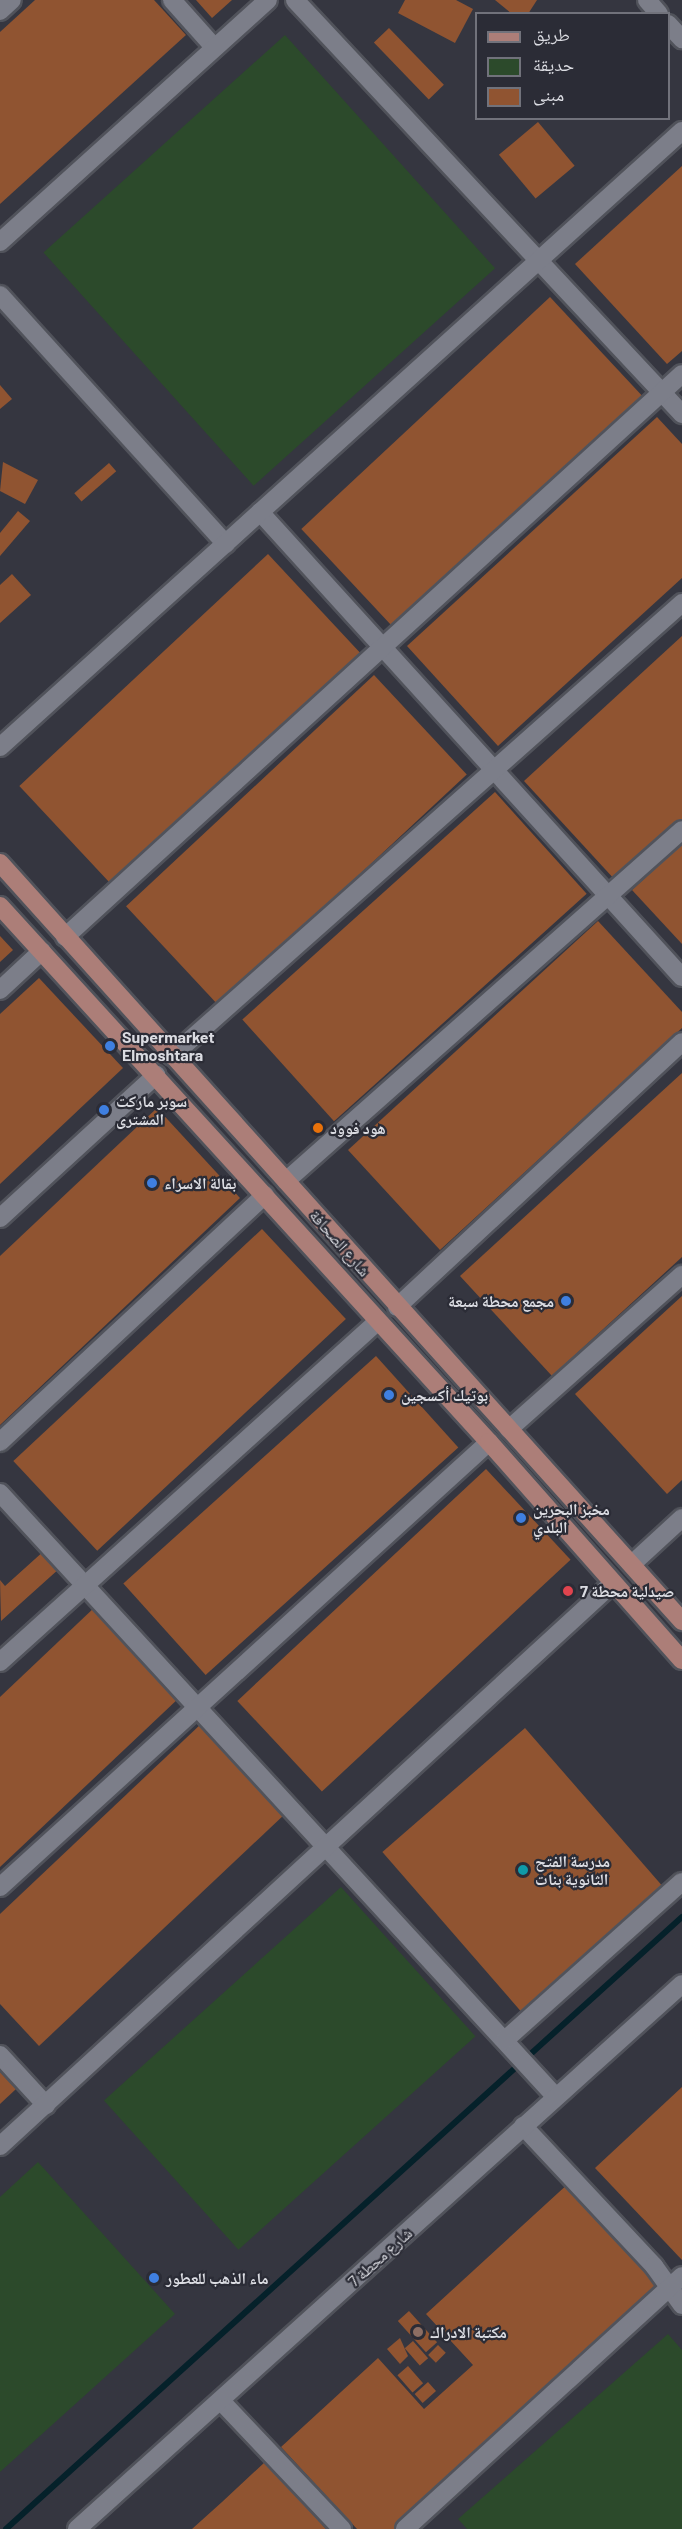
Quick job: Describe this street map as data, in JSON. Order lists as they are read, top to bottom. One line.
{"streets":{"main road":["شارع الصحافة"],"street":["شارع محطة 7"]},"places":["Supermarket Elmoshtara","سوبر ماركت المشترى","هود فوود","بقالة الاسراء","مجمع محطة سبعة","بوتيك أكسجين","مخبز البحرين البلدي","صيدلية محطة 7","مدرسة الفتح الثانوية بنات","ماء الذهب للعطور","مكتبة الادراك"],"legend":["طريق","حديقة","مبنى"]}
